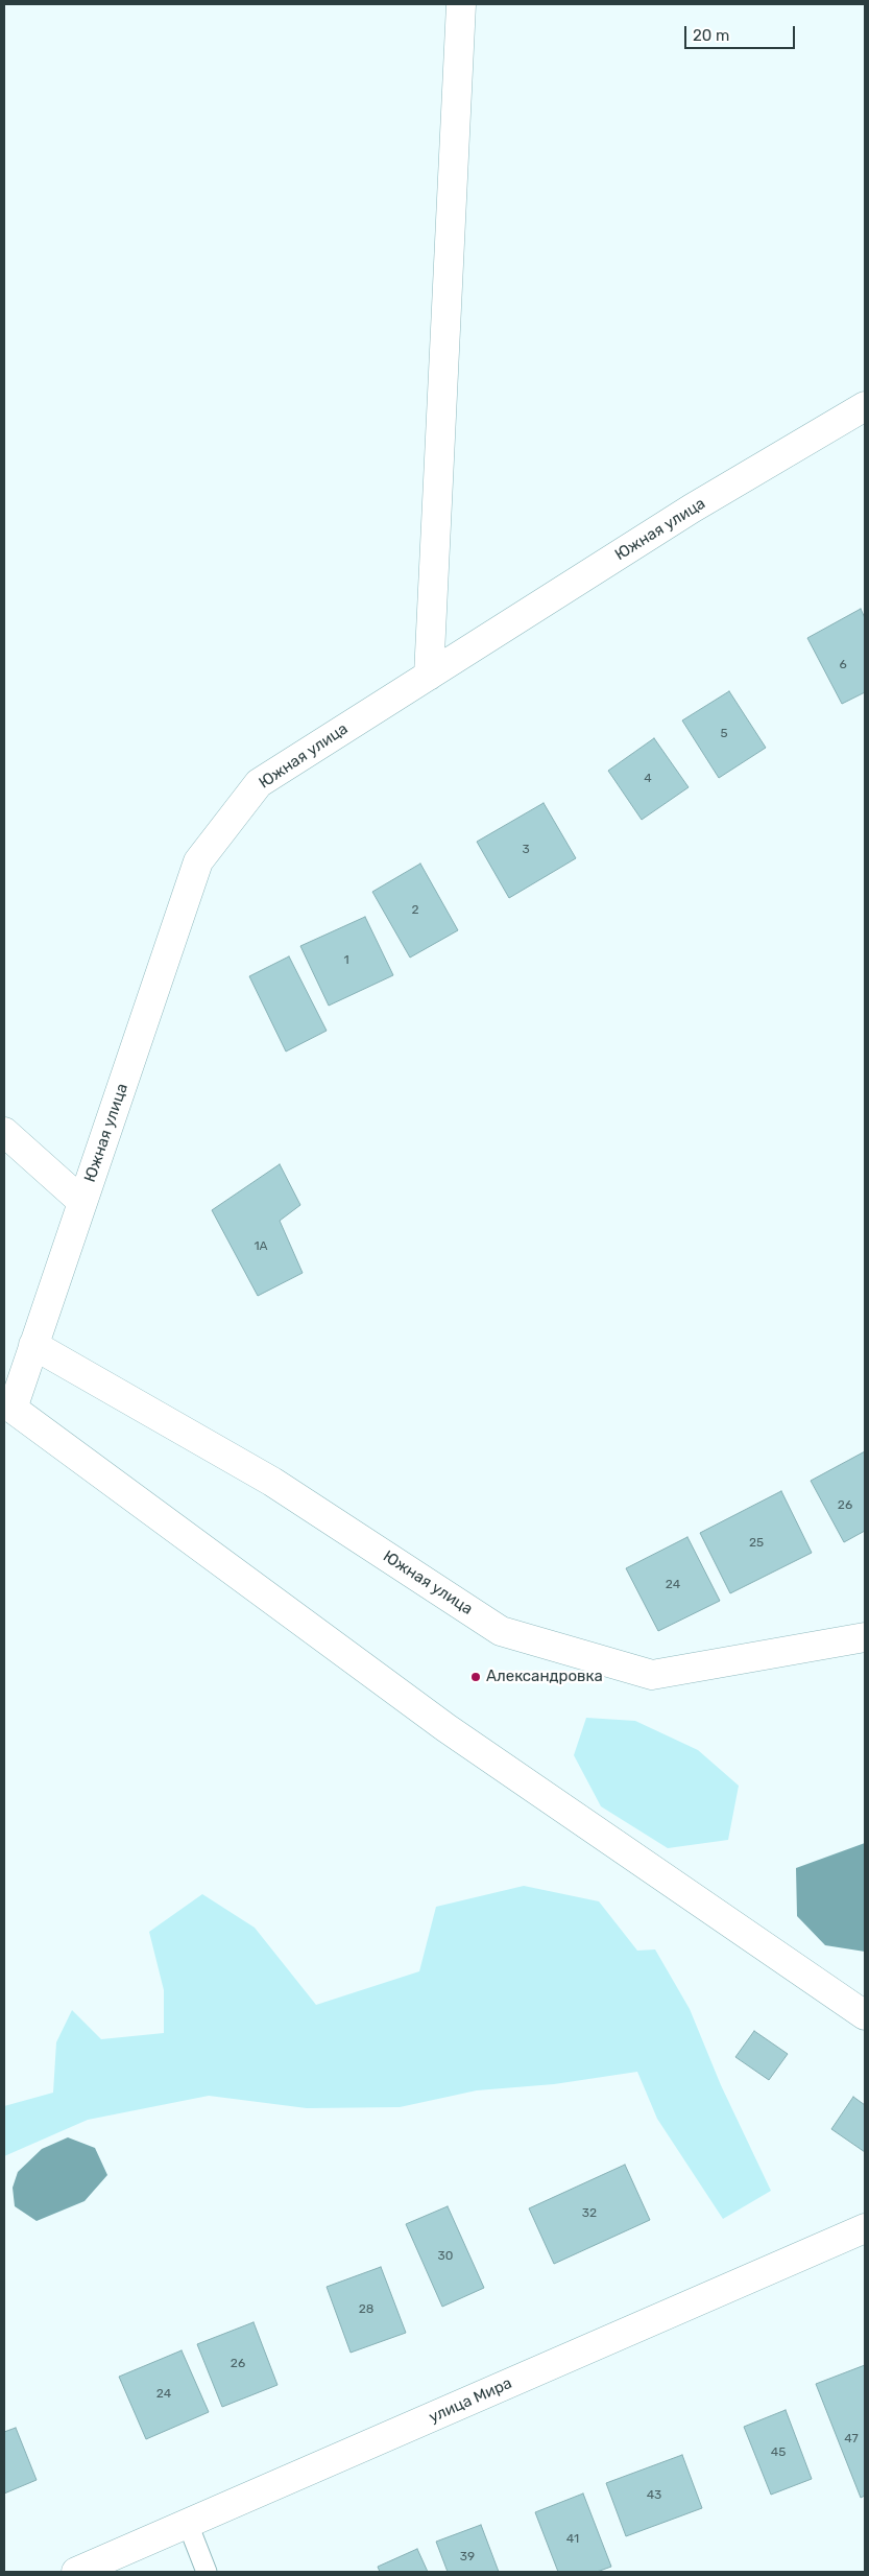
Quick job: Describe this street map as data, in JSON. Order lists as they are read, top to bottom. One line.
{"streets":{"street":["Южная улица","улица Мира"]},"places":["Александровка"],"house_numbers":["6","5","4","3","2","1","1А","26","25","24","32","30","28","26","24","47","45","43","41","39"],"scale_bar":"20 m"}
